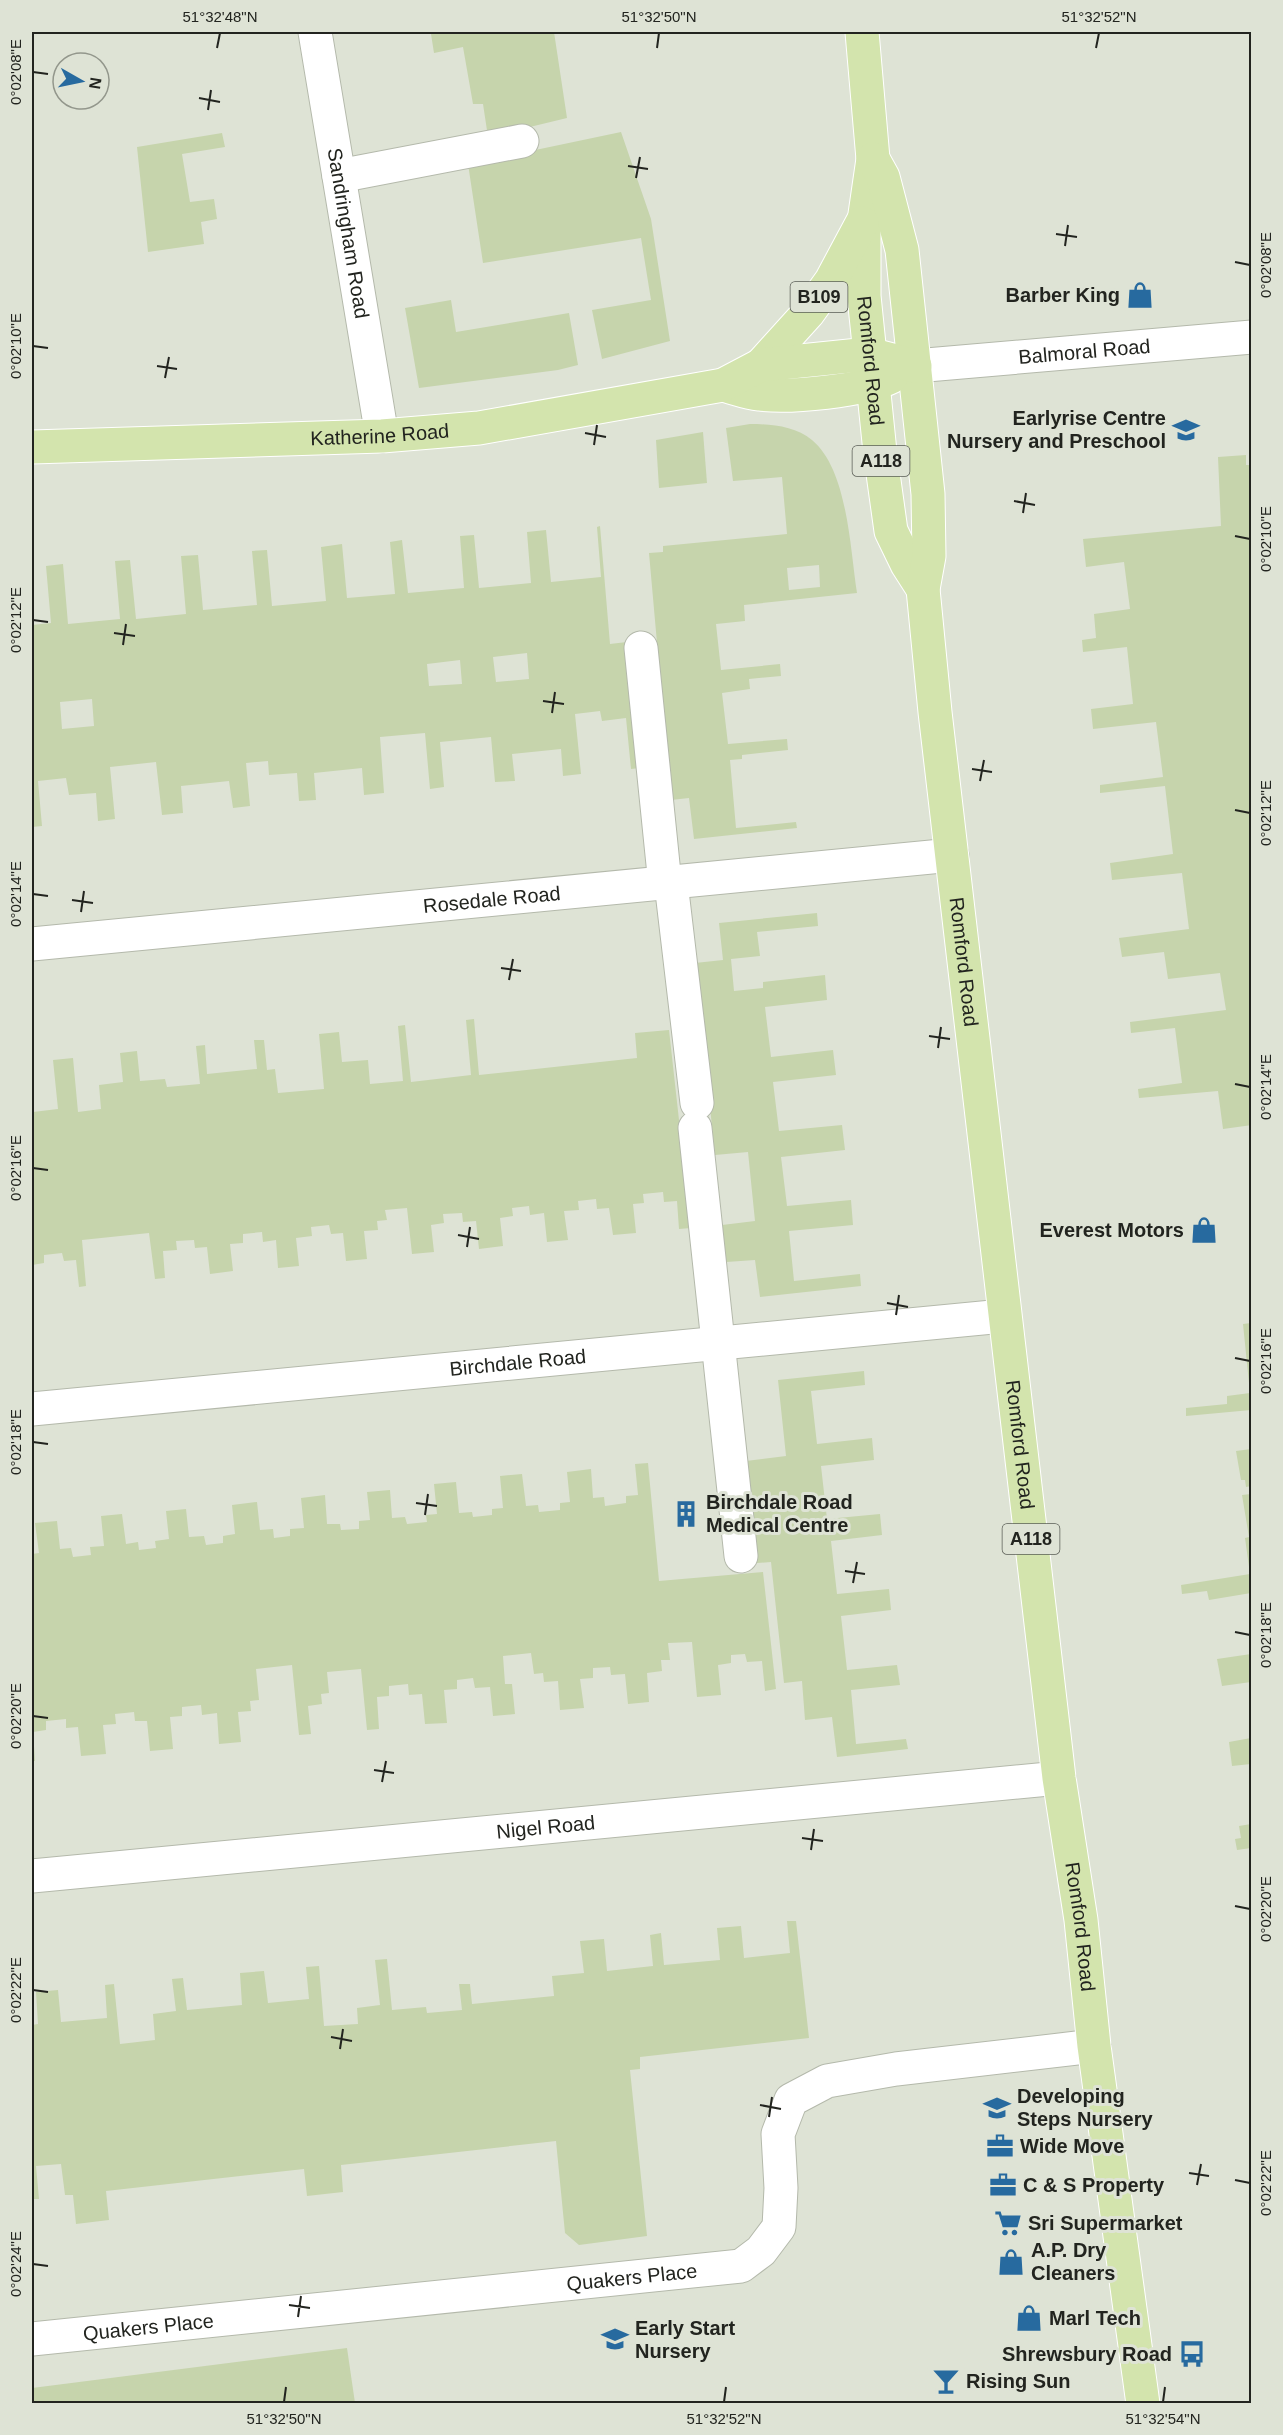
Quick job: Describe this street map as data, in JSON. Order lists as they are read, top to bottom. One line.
{"streets":{"main road":["B109","Romford Road","Katherine Road","A118"],"street":["Sandringham Road","Balmoral Road","Rosedale Road","Birchdale Road","Nigel Road","Quakers Place"]},"crossings":[["Sandringham Road","Katherine Road"],["B109","Romford Road"],["B109","Katherine Road"],["Balmoral Road","Romford Road"],["Romford Road","Katherine Road"],["Romford Road","Rosedale Road"],["Romford Road","Birchdale Road"],["Romford Road","Nigel Road"],["Romford Road","Quakers Place"]],"places":{"shop":["Barber King","Everest Motors","A.P. Dry Cleaners","Marl Tech"],"school or university":["Earlyrise Centre Nursery and Preschool","Developing Steps Nursery","Early Start Nursery"],"building":["Birchdale Road Medical Centre"],"office":["Wide Move","C & S Property"],"supermarket":["Sri Supermarket"],"bus stop":["Shrewsbury Road"],"bar":["Rising Sun"]},"north":"right","coordinates":["51°32'48\"N","51°32'50\"N","51°32'52\"N","0°02'08\"E","0°02'10\"E","0°02'12\"E","0°02'14\"E","0°02'16\"E","0°02'18\"E","0°02'20\"E","0°02'22\"E","0°02'24\"E","51°32'54\"N"]}
